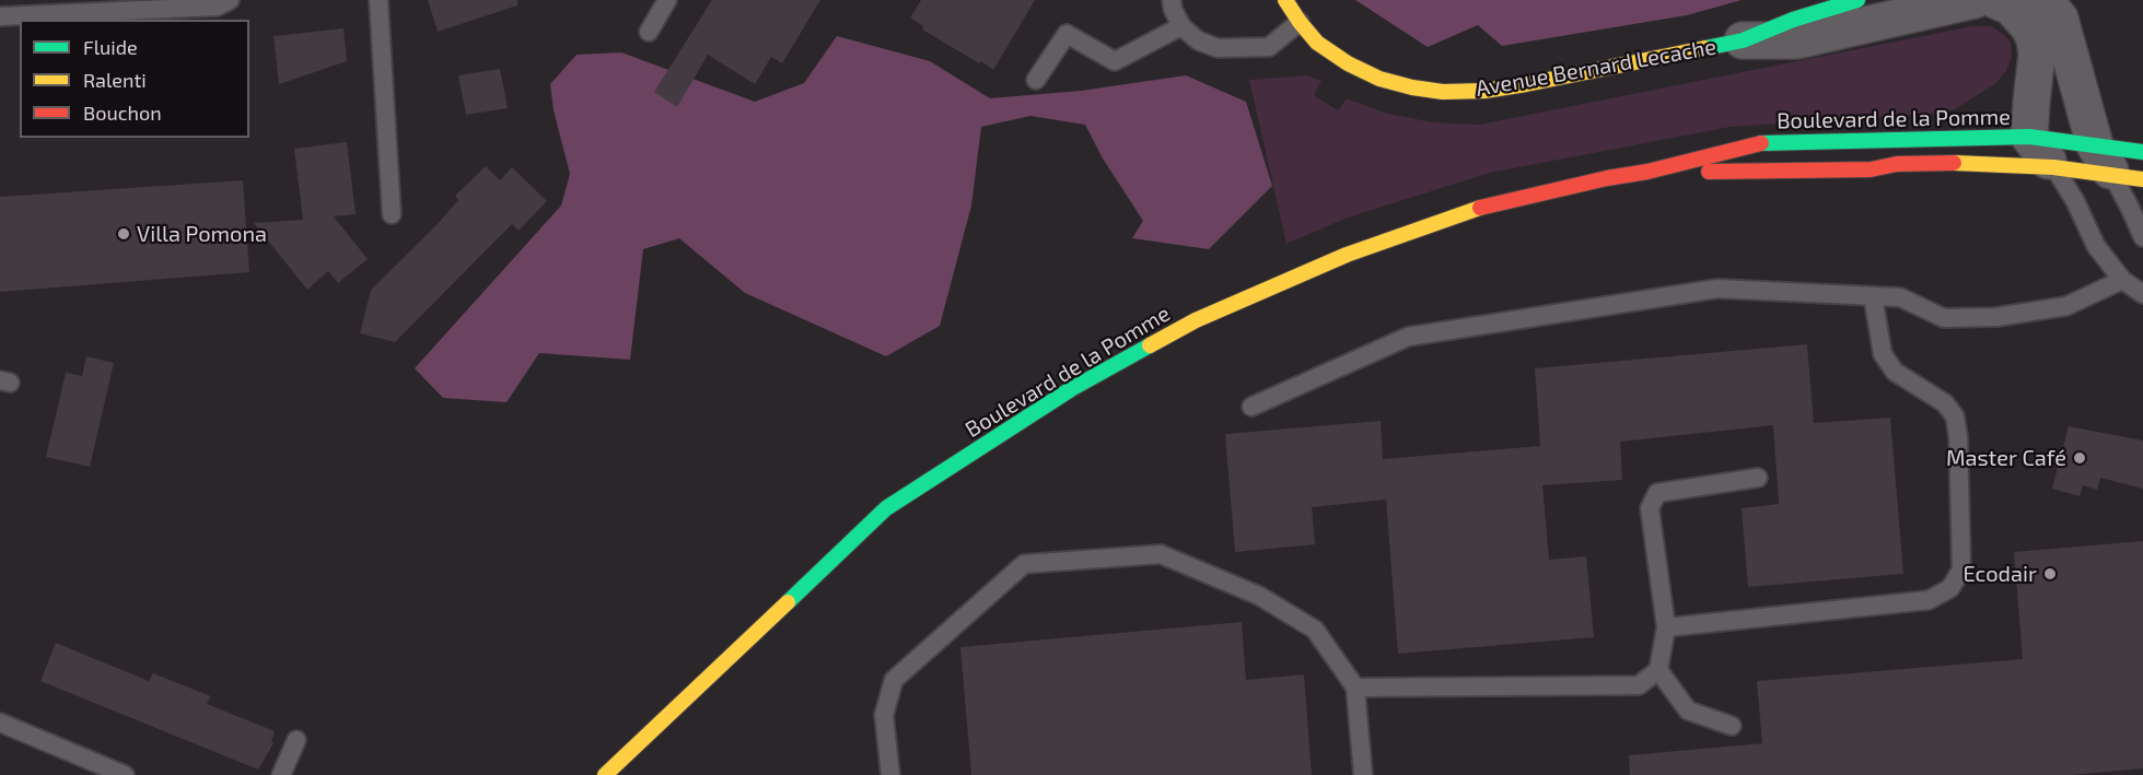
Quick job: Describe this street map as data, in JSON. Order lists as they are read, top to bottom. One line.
{"streets":{"main road":["Avenue Bernard Lecache","Boulevard de la Pomme"]},"places":["Villa Pomona","Master Café","Ecodair"],"legend":["Fluide","Ralenti","Bouchon"]}
